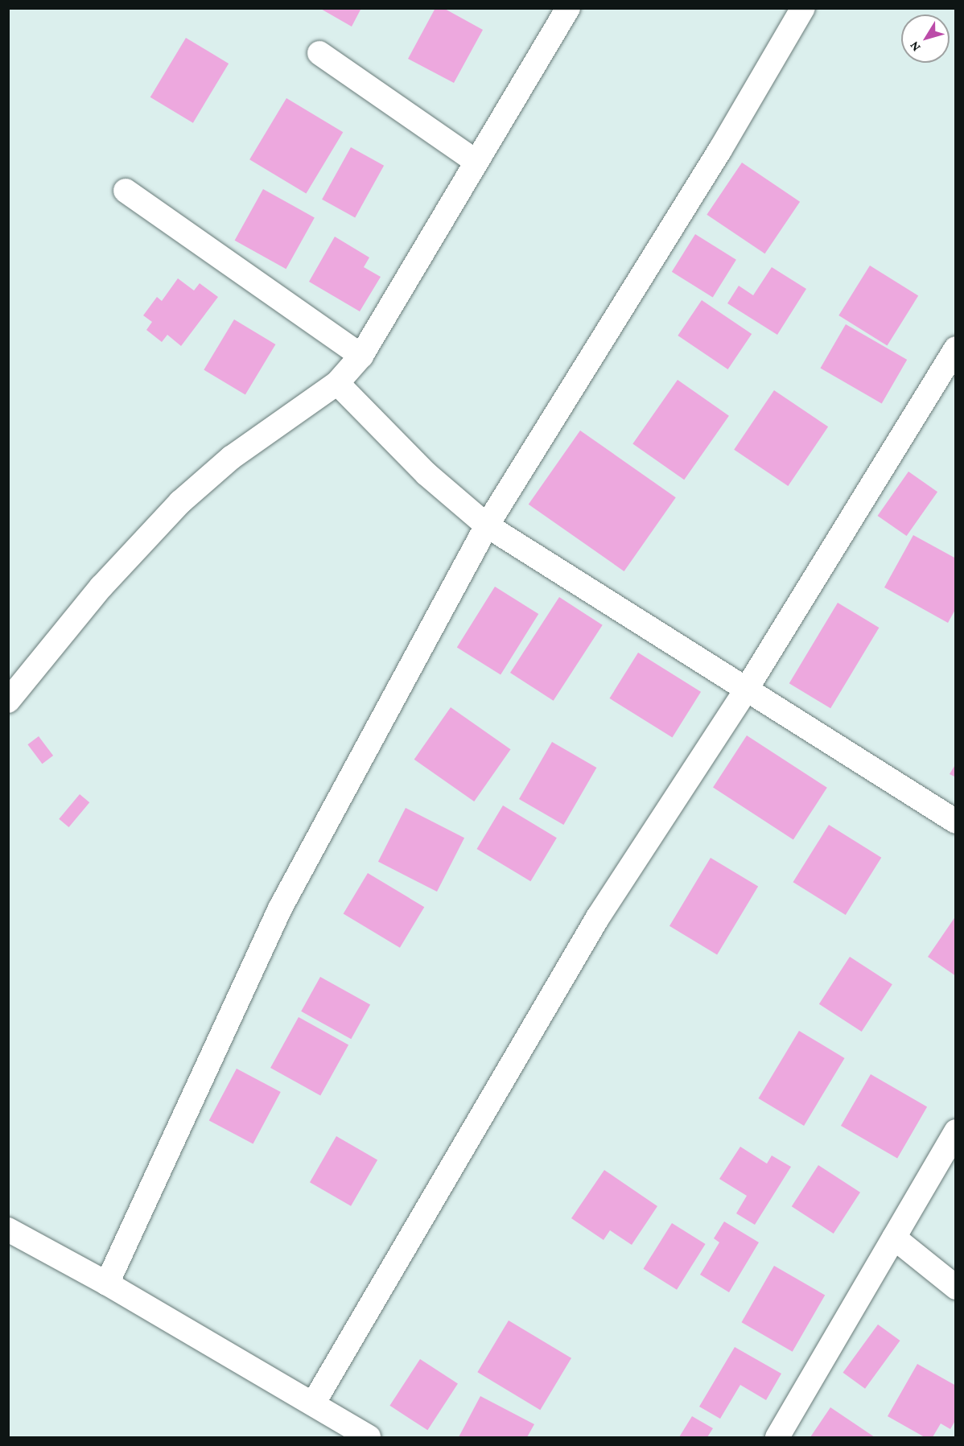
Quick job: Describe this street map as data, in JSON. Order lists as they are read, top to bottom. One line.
{"north":"bottom left"}
